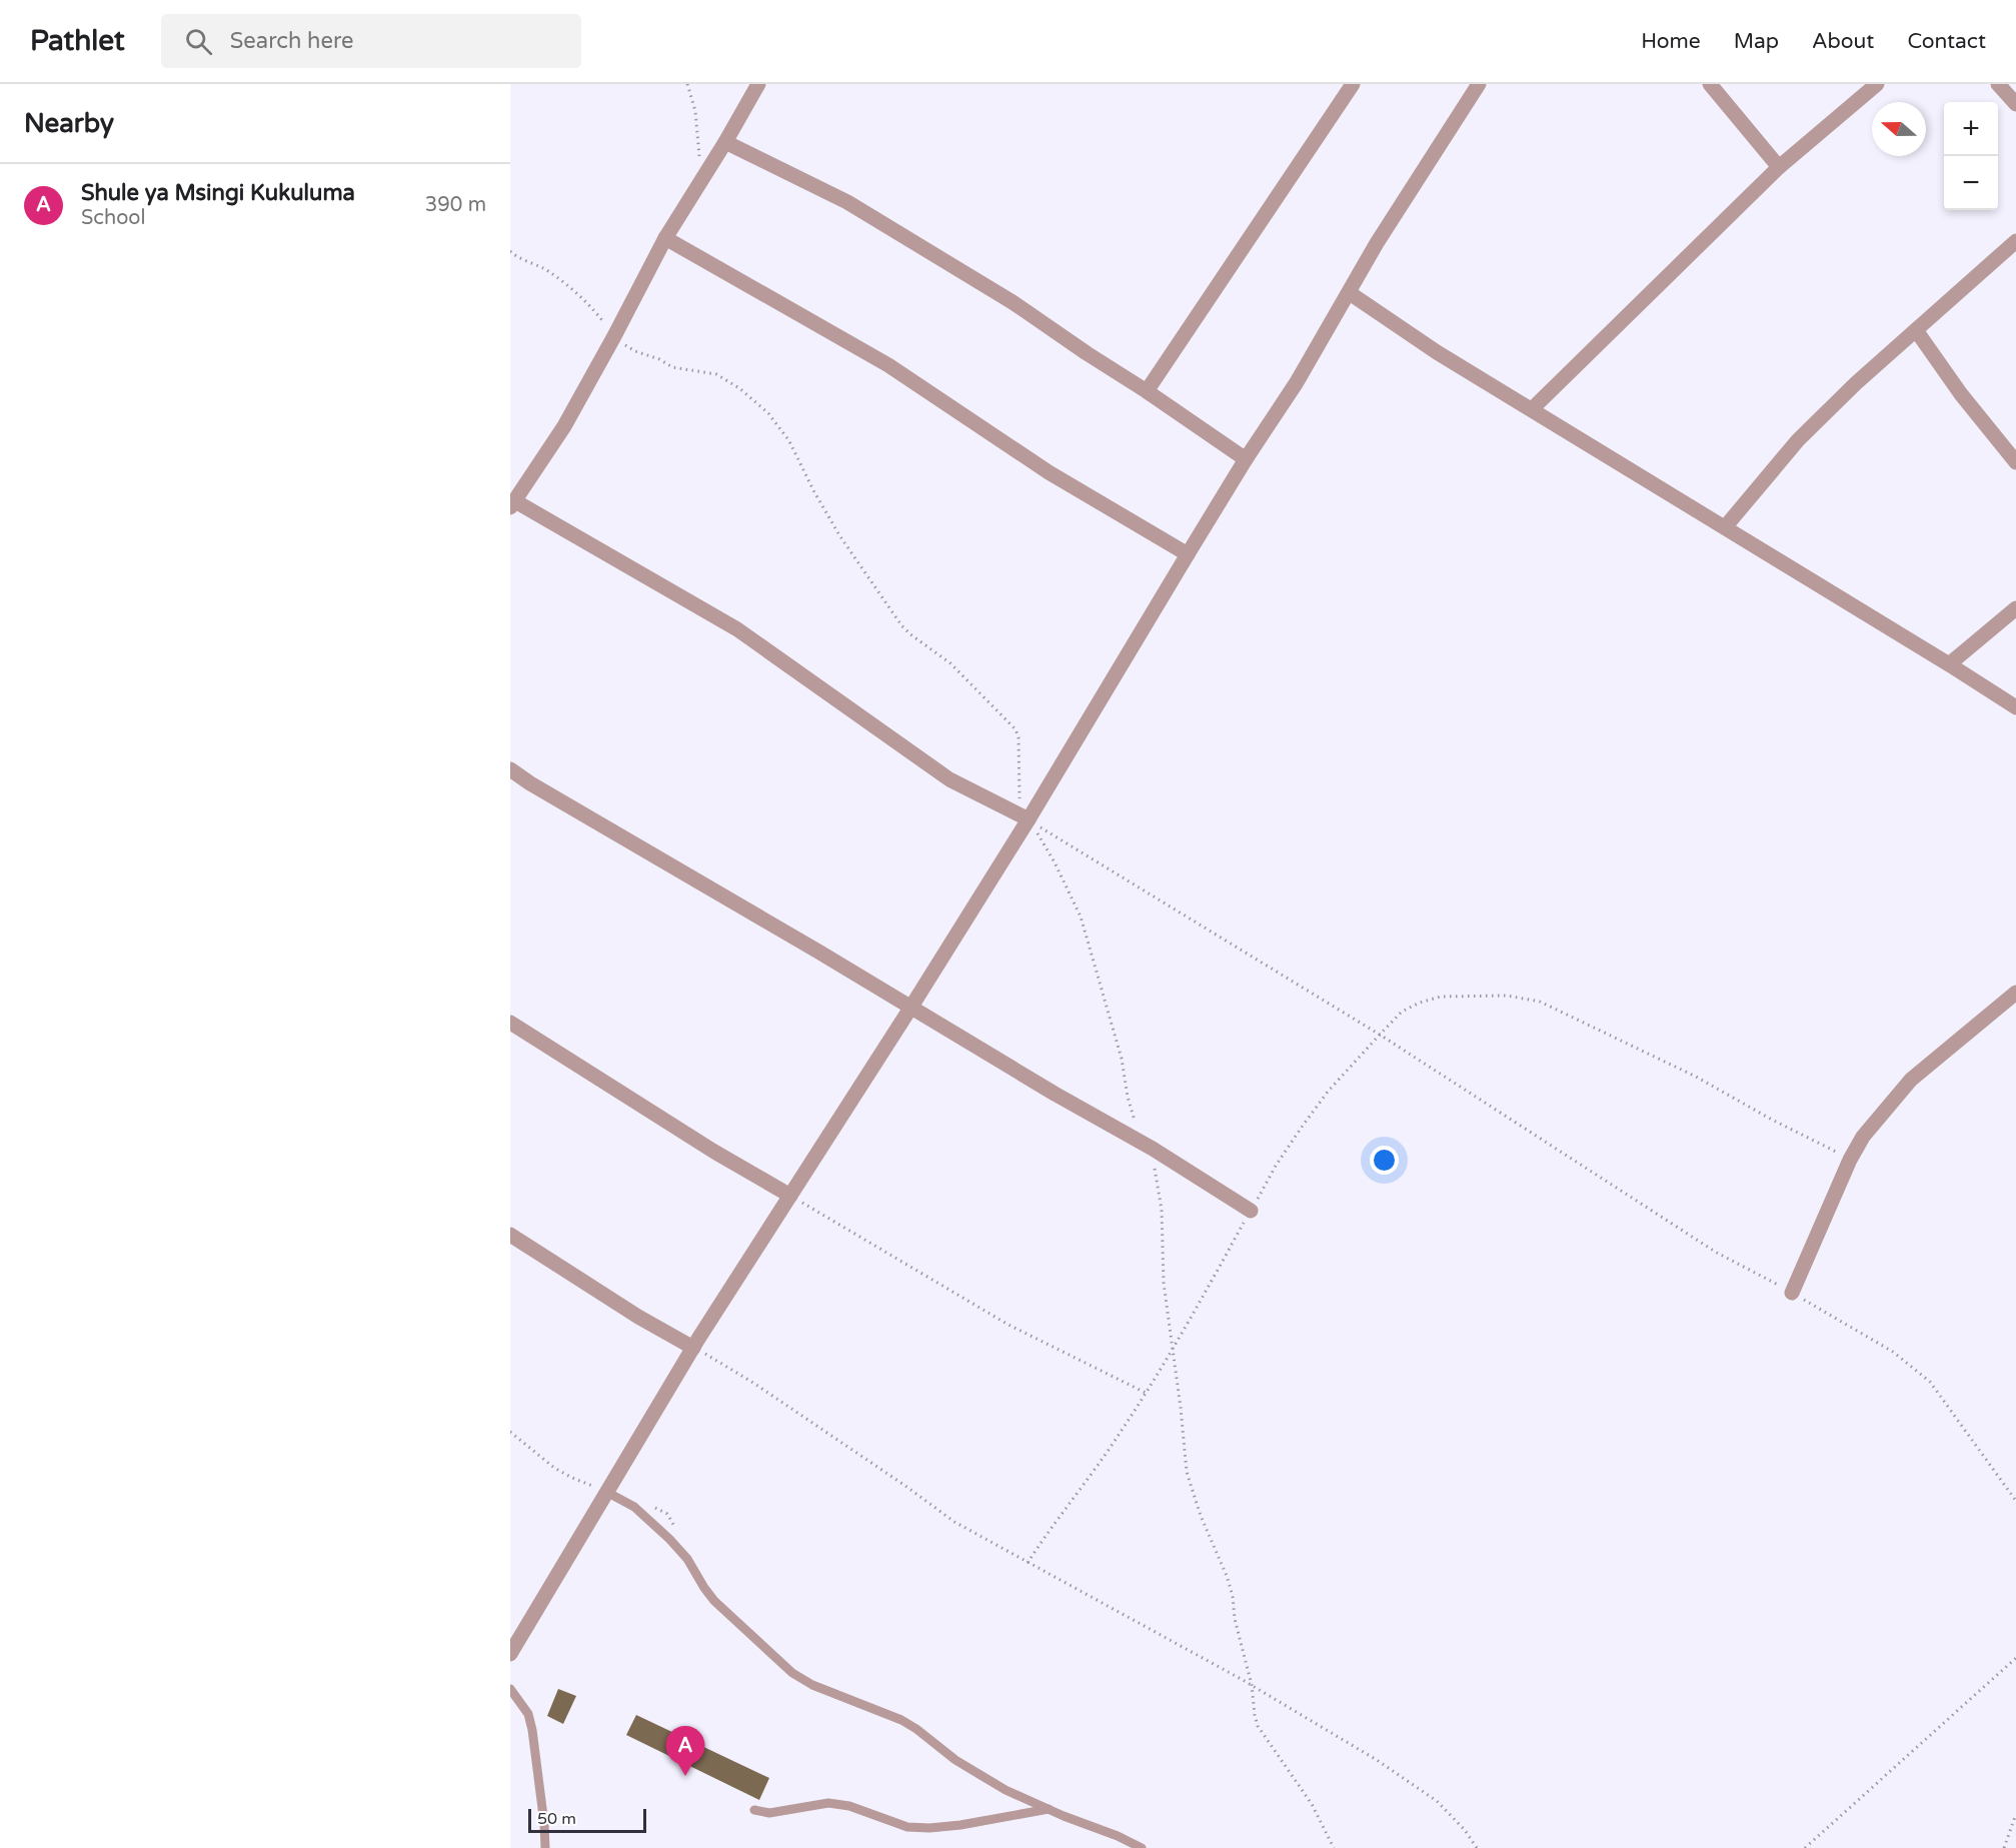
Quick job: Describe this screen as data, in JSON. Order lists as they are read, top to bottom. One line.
{"scale_bar":"50 m","north":"left","page":{"header":"Pathlet","search":"Search here","nav":["Home","Map","About","Contact"],"heading":"Nearby","map_buttons":["+","−"],"list":[{"mark":"A","name":"Shule ya Msingi Kukuluma","note":"School","value":"390 m"}],"pins":"A","scale":"50 m"}}
